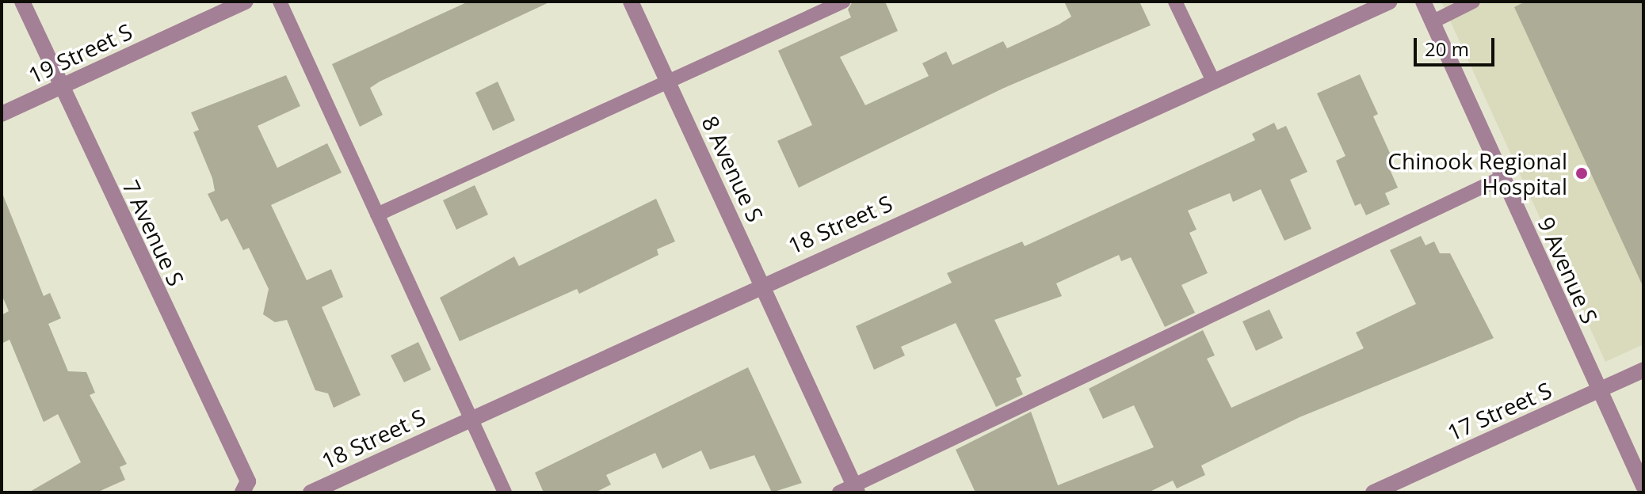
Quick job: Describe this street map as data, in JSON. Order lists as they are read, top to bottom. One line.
{"streets":{"street":["19 Street S","8 Avenue S","18 Street S","7 Avenue S","9 Avenue S","17 Street S"]},"crossings":[["19 Street S","7 Avenue S"],["8 Avenue S","18 Street S"],["9 Avenue S","17 Street S"]],"places":["Chinook Regional Hospital"],"scale_bar":"20 m"}
